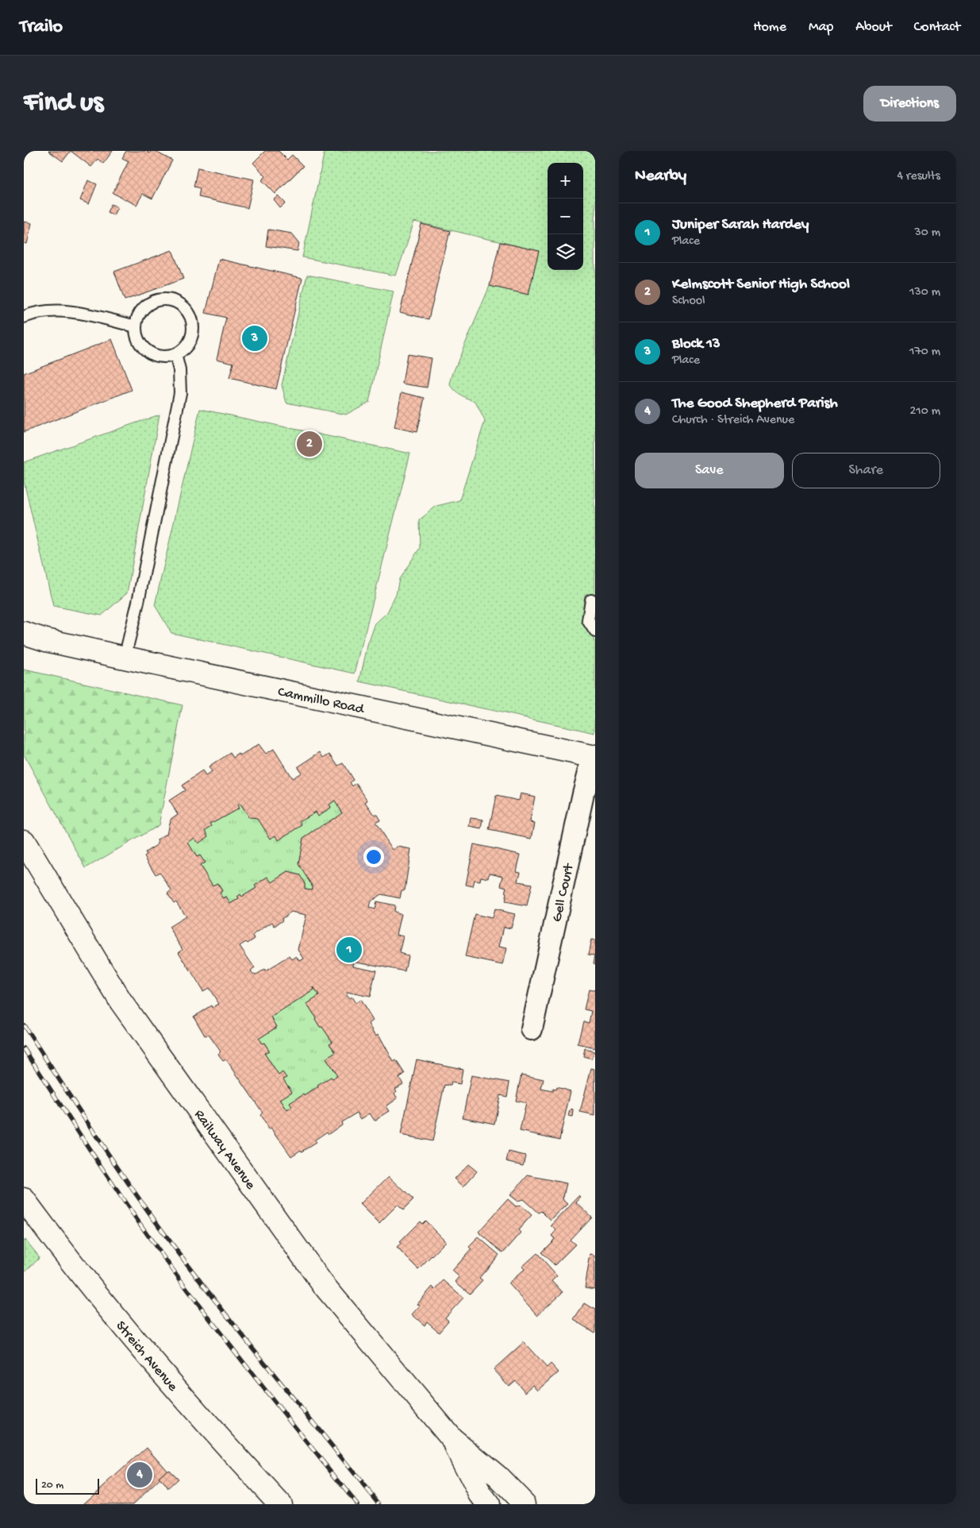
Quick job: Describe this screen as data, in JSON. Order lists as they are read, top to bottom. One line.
{"streets":{"main road":["Cammillo Road","Railway Avenue","Streich Avenue"],"street":["Gell Court"]},"crossings":[["Cammillo Road","Gell Court"]],"scale_bar":"20 m","page":{"header":"Trailo","nav":["Home","Map","About","Contact"],"buttons":["Directions",["Save","Share"]],"title":"Find us","heading":["Nearby","4 results"],"map_buttons":["+","−"],"list":[{"mark":"1","name":"Juniper Sarah Hardey","note":"Place","value":"30 m"},{"mark":"2","name":"Kelmscott Senior High School","note":"School","value":"130 m"},{"mark":"3","name":"Block 13","note":"Place","value":"170 m"},{"mark":"4","name":"The Good Shepherd Parish","note":"Church · Streich Avenue","value":"210 m"}],"pins":["3","2","1","4"],"scale":"20 m"}}
